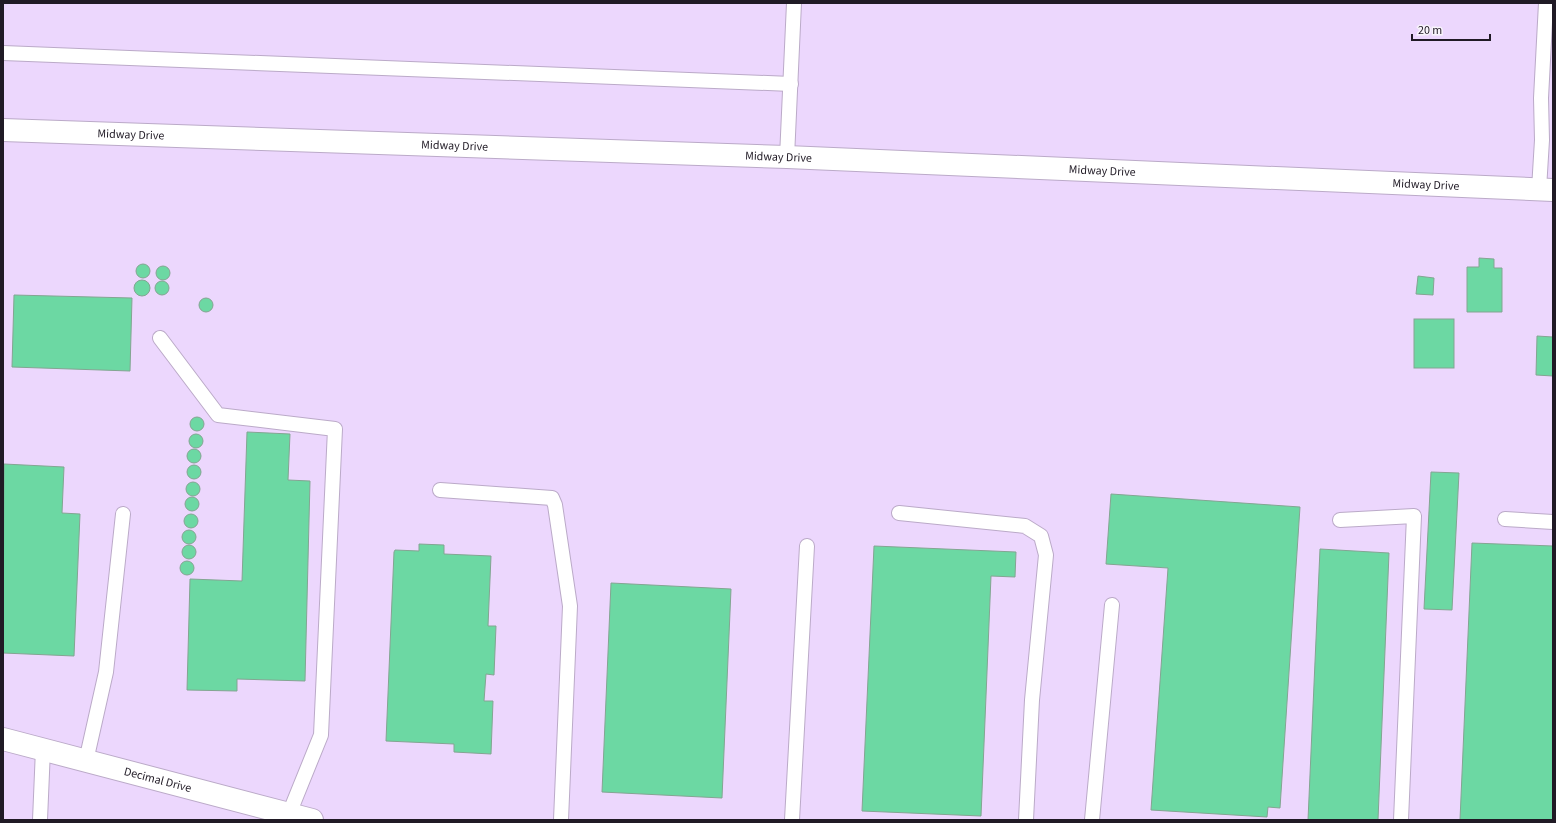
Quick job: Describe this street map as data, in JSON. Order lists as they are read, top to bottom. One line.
{"streets":{"street":["Midway Drive","Decimal Drive"]},"scale_bar":"20 m"}
